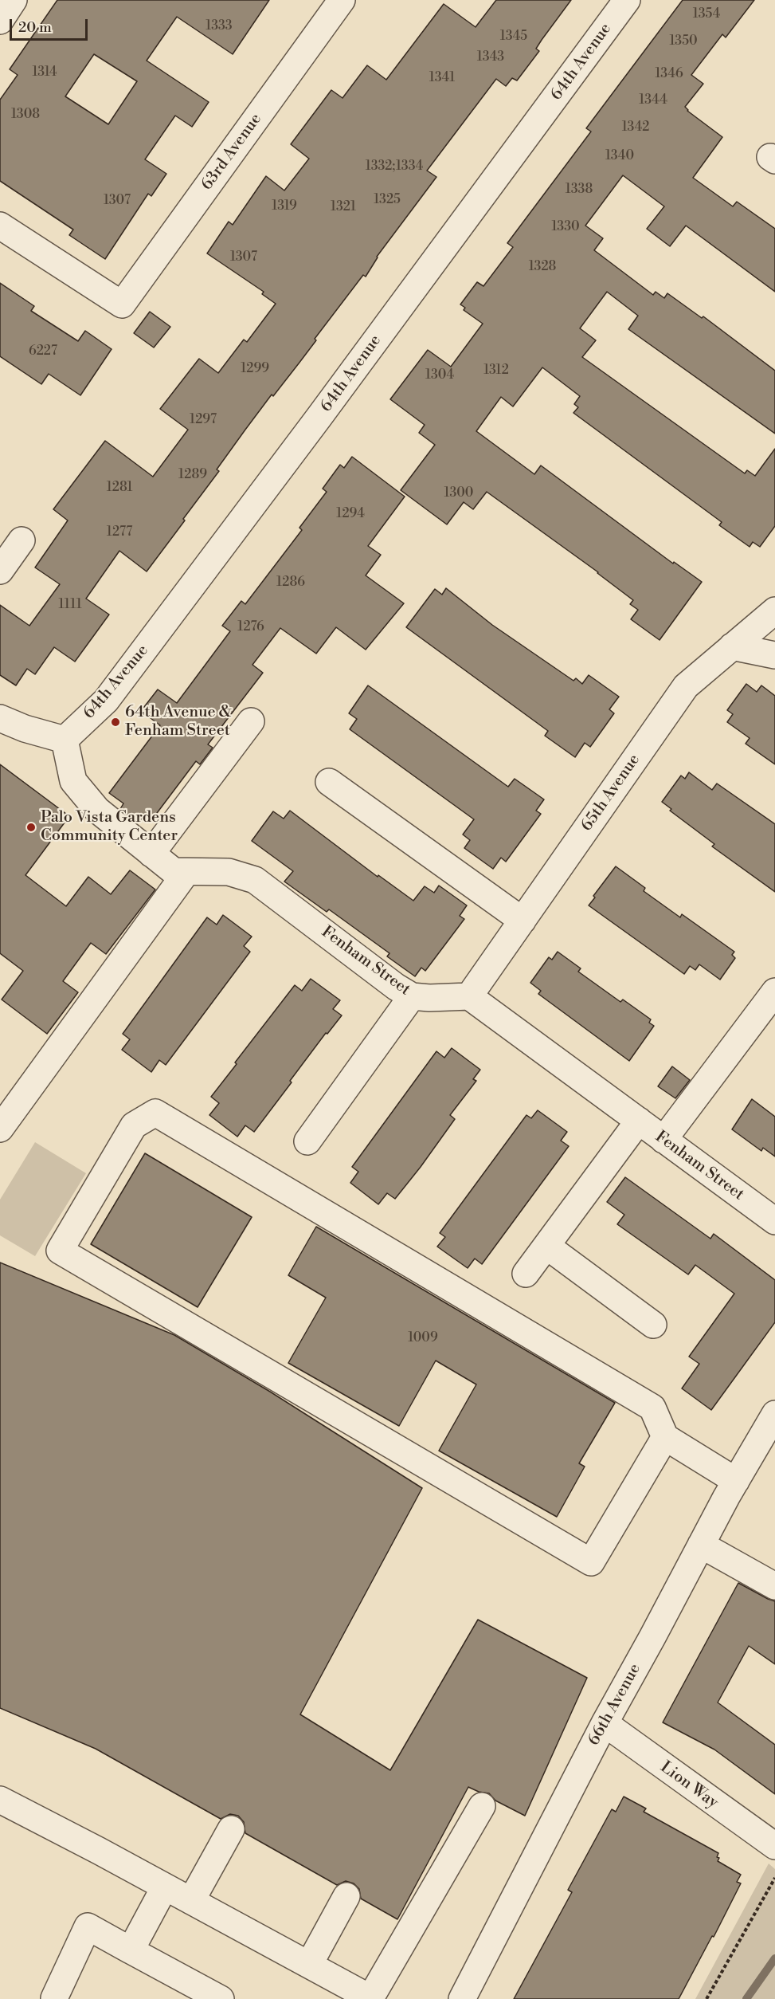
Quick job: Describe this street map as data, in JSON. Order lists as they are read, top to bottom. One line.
{"streets":{"street":["64th Avenue","63rd Avenue","65th Avenue","Fenham Street","66th Avenue","Lion Way"]},"crossings":[["64th Avenue","Fenham Street"],["65th Avenue","Fenham Street"],["66th Avenue","Lion Way"]],"places":["64th Avenue & Fenham Street","Palo Vista Gardens Community Center"],"house_numbers":["1354","1333","1345","1350","1343","1314","1346","1341","1344","1308","1342","1340","1332;1334","1338","1325","1307","1319","1321","1330","1307","1328","6227","1299","1312","1304","1297","1289","1281","1300","1294","1277","1286","1111","1276","1009"],"scale_bar":"20 m"}
